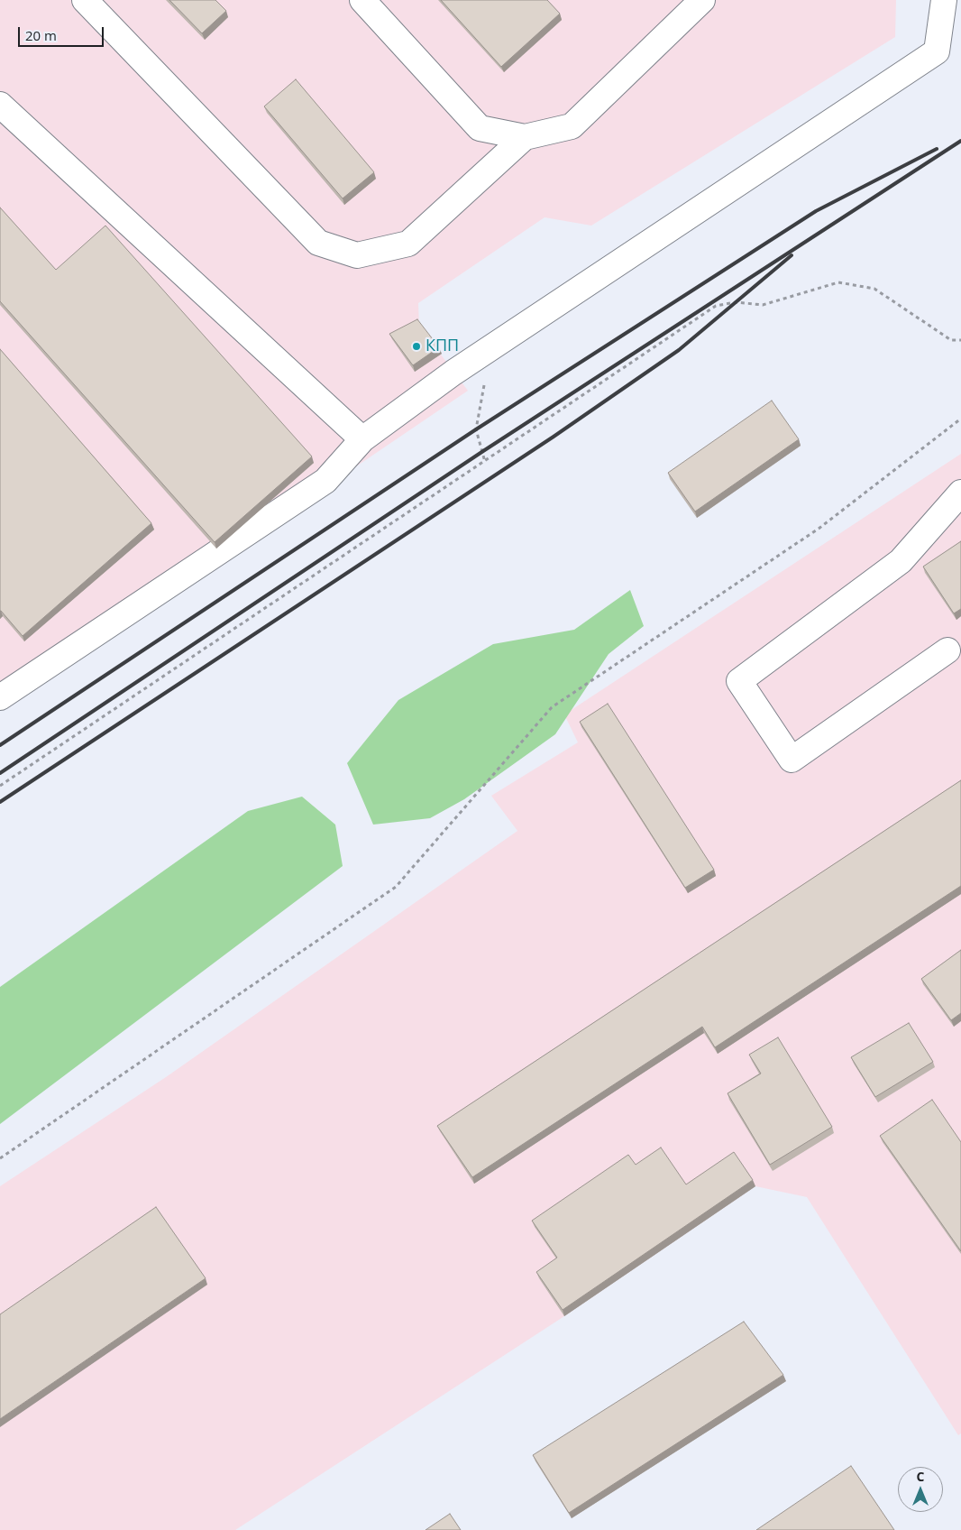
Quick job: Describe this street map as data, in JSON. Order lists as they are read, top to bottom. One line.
{"places":["КПП"],"scale_bar":"20 m","north":"top"}
